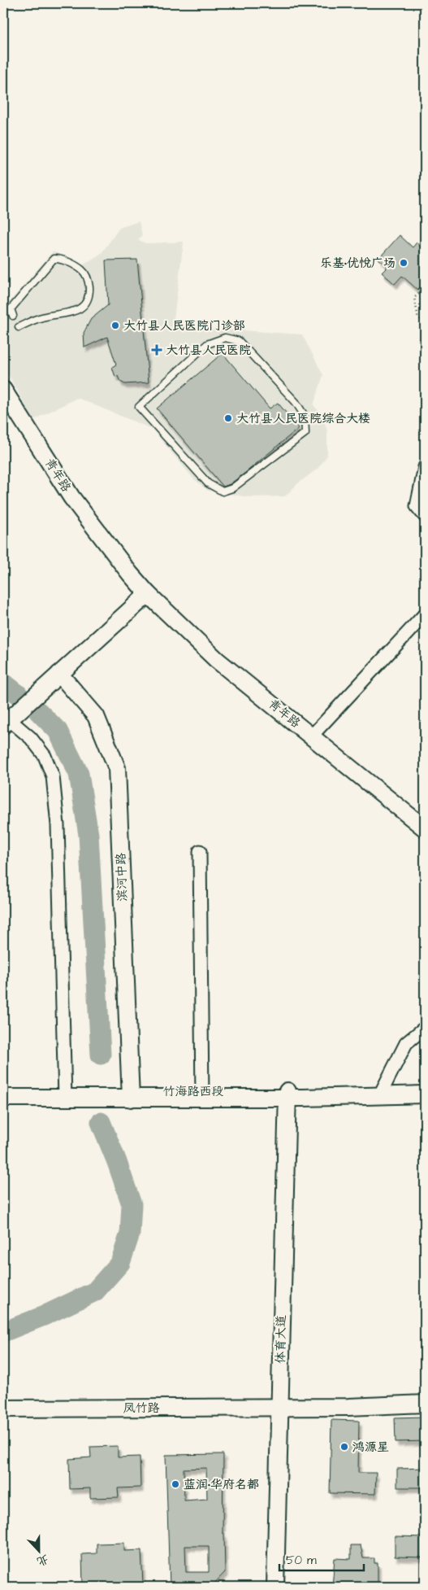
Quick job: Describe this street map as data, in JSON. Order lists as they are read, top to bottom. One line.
{"streets":{"street":["青年路","滨河中路","竹海路西段","体育大道","凤竹路"]},"crossings":[["滨河中路","竹海路西段"],["竹海路西段","体育大道"],["体育大道","凤竹路"]],"places":{"other":["乐基•优悦广场","大竹县人民医院门诊部","大竹县人民医院综合大楼","鸿源星","蓝润•华府名都"],"health":["大竹县人民医院"]},"scale_bar":"50 m","north":"bottom"}
